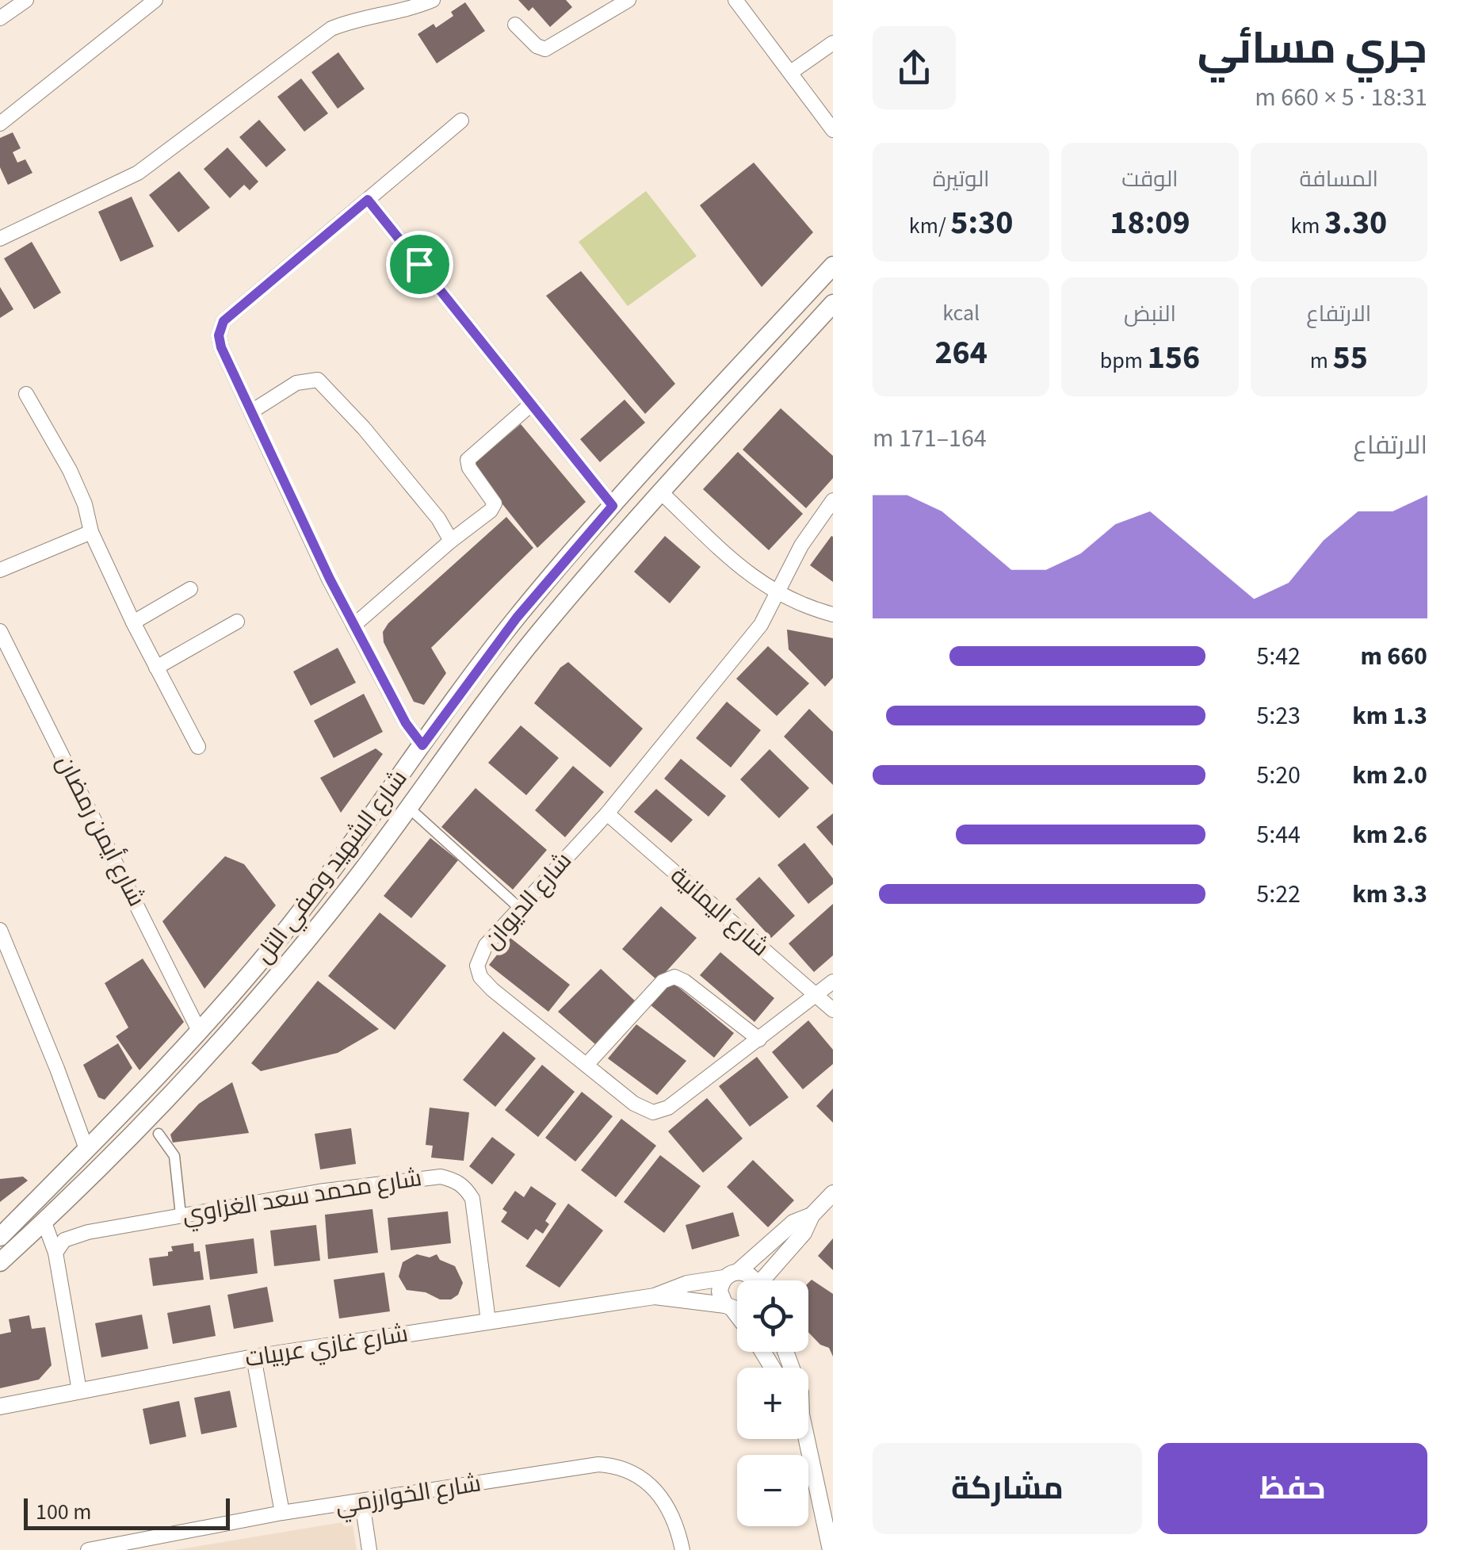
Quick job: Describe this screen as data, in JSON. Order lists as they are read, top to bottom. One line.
{"streets":{"main road":["شارع الشهيد وصفي التل"],"street":["شارع أيمن رمضان","شارع الديوان","شارع اليمانية","شارع محمد سعد الغزاوي","شارع غازي عربيات","شارع الخوارزمي"]},"crossings":[["شارع أيمن رمضان","شارع الشهيد وصفي التل"],["شارع الديوان","شارع اليمانية"],["شارع محمد سعد الغزاوي","شارع غازي عربيات"]],"scale_bar":"100 m","page":{"heading":["جري مسائي","18:31 · 5 × 660 m"],"stats":[["المسافة","3.30 km"],["الوقت","18:09"],["الوتيرة","5:30 /km"],["الارتفاع","55 m"],["النبض","156 bpm"],["kcal","264"]],"chart":["الارتفاع","164–171 m"],"list":[{"name":"660 m","note":"5:42"},{"name":"1.3 km","note":"5:23"},{"name":"2.0 km","note":"5:20"},{"name":"2.6 km","note":"5:44"},{"name":"3.3 km","note":"5:22"}],"map_buttons":["+","−"],"buttons":["حفظ","مشاركة"],"scale":"100 m"}}
